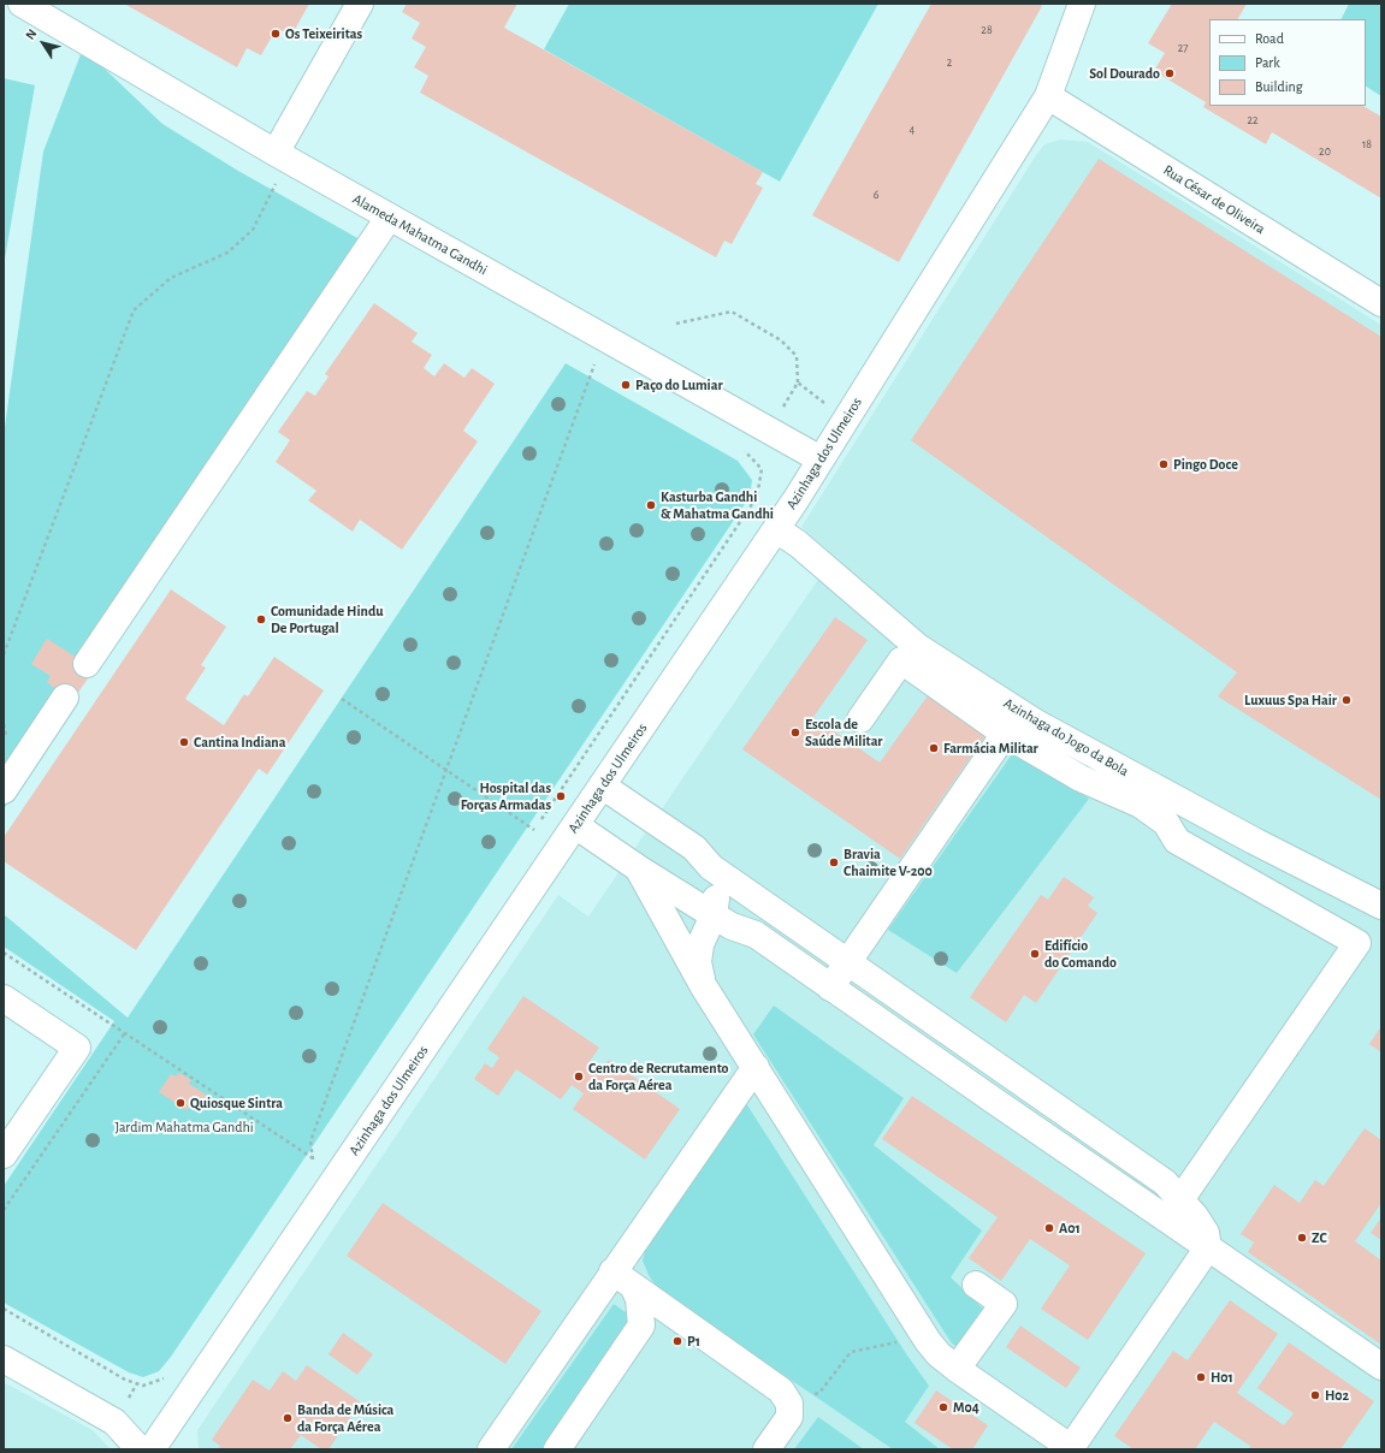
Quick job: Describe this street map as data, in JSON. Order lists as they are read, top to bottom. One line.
{"streets":{"street":["Rua César de Oliveira","Alameda Mahatma Gandhi","Azinhaga dos Ulmeiros","Azinhaga do Jogo da Bola"]},"crossings":[["Rua César de Oliveira","Azinhaga dos Ulmeiros"],["Alameda Mahatma Gandhi","Azinhaga dos Ulmeiros"],["Azinhaga dos Ulmeiros","Azinhaga do Jogo da Bola"]],"parks":["Jardim Mahatma Gandhi"],"places":["Os Teixeiritas","Sol Dourado","Paço do Lumiar","Pingo Doce","Kasturba Gandhi & Mahatma Gandhi","Comunidade Hindu De Portugal","Luxuus Spa Hair","Escola de Saúde Militar","Cantina Indiana","Farmácia Militar","Hospital das Forças Armadas","Bravia Chaimite V-200","Edifício do Comando","Centro de Recrutamento da Força Aérea","Quiosque Sintra","A01","ZC","P1","H01","H02","M04","Banda de Música da Força Aérea"],"house_numbers":["28","27","2","22","4","18","20","6"],"legend":["Road","Park","Building"],"north":"top left"}
